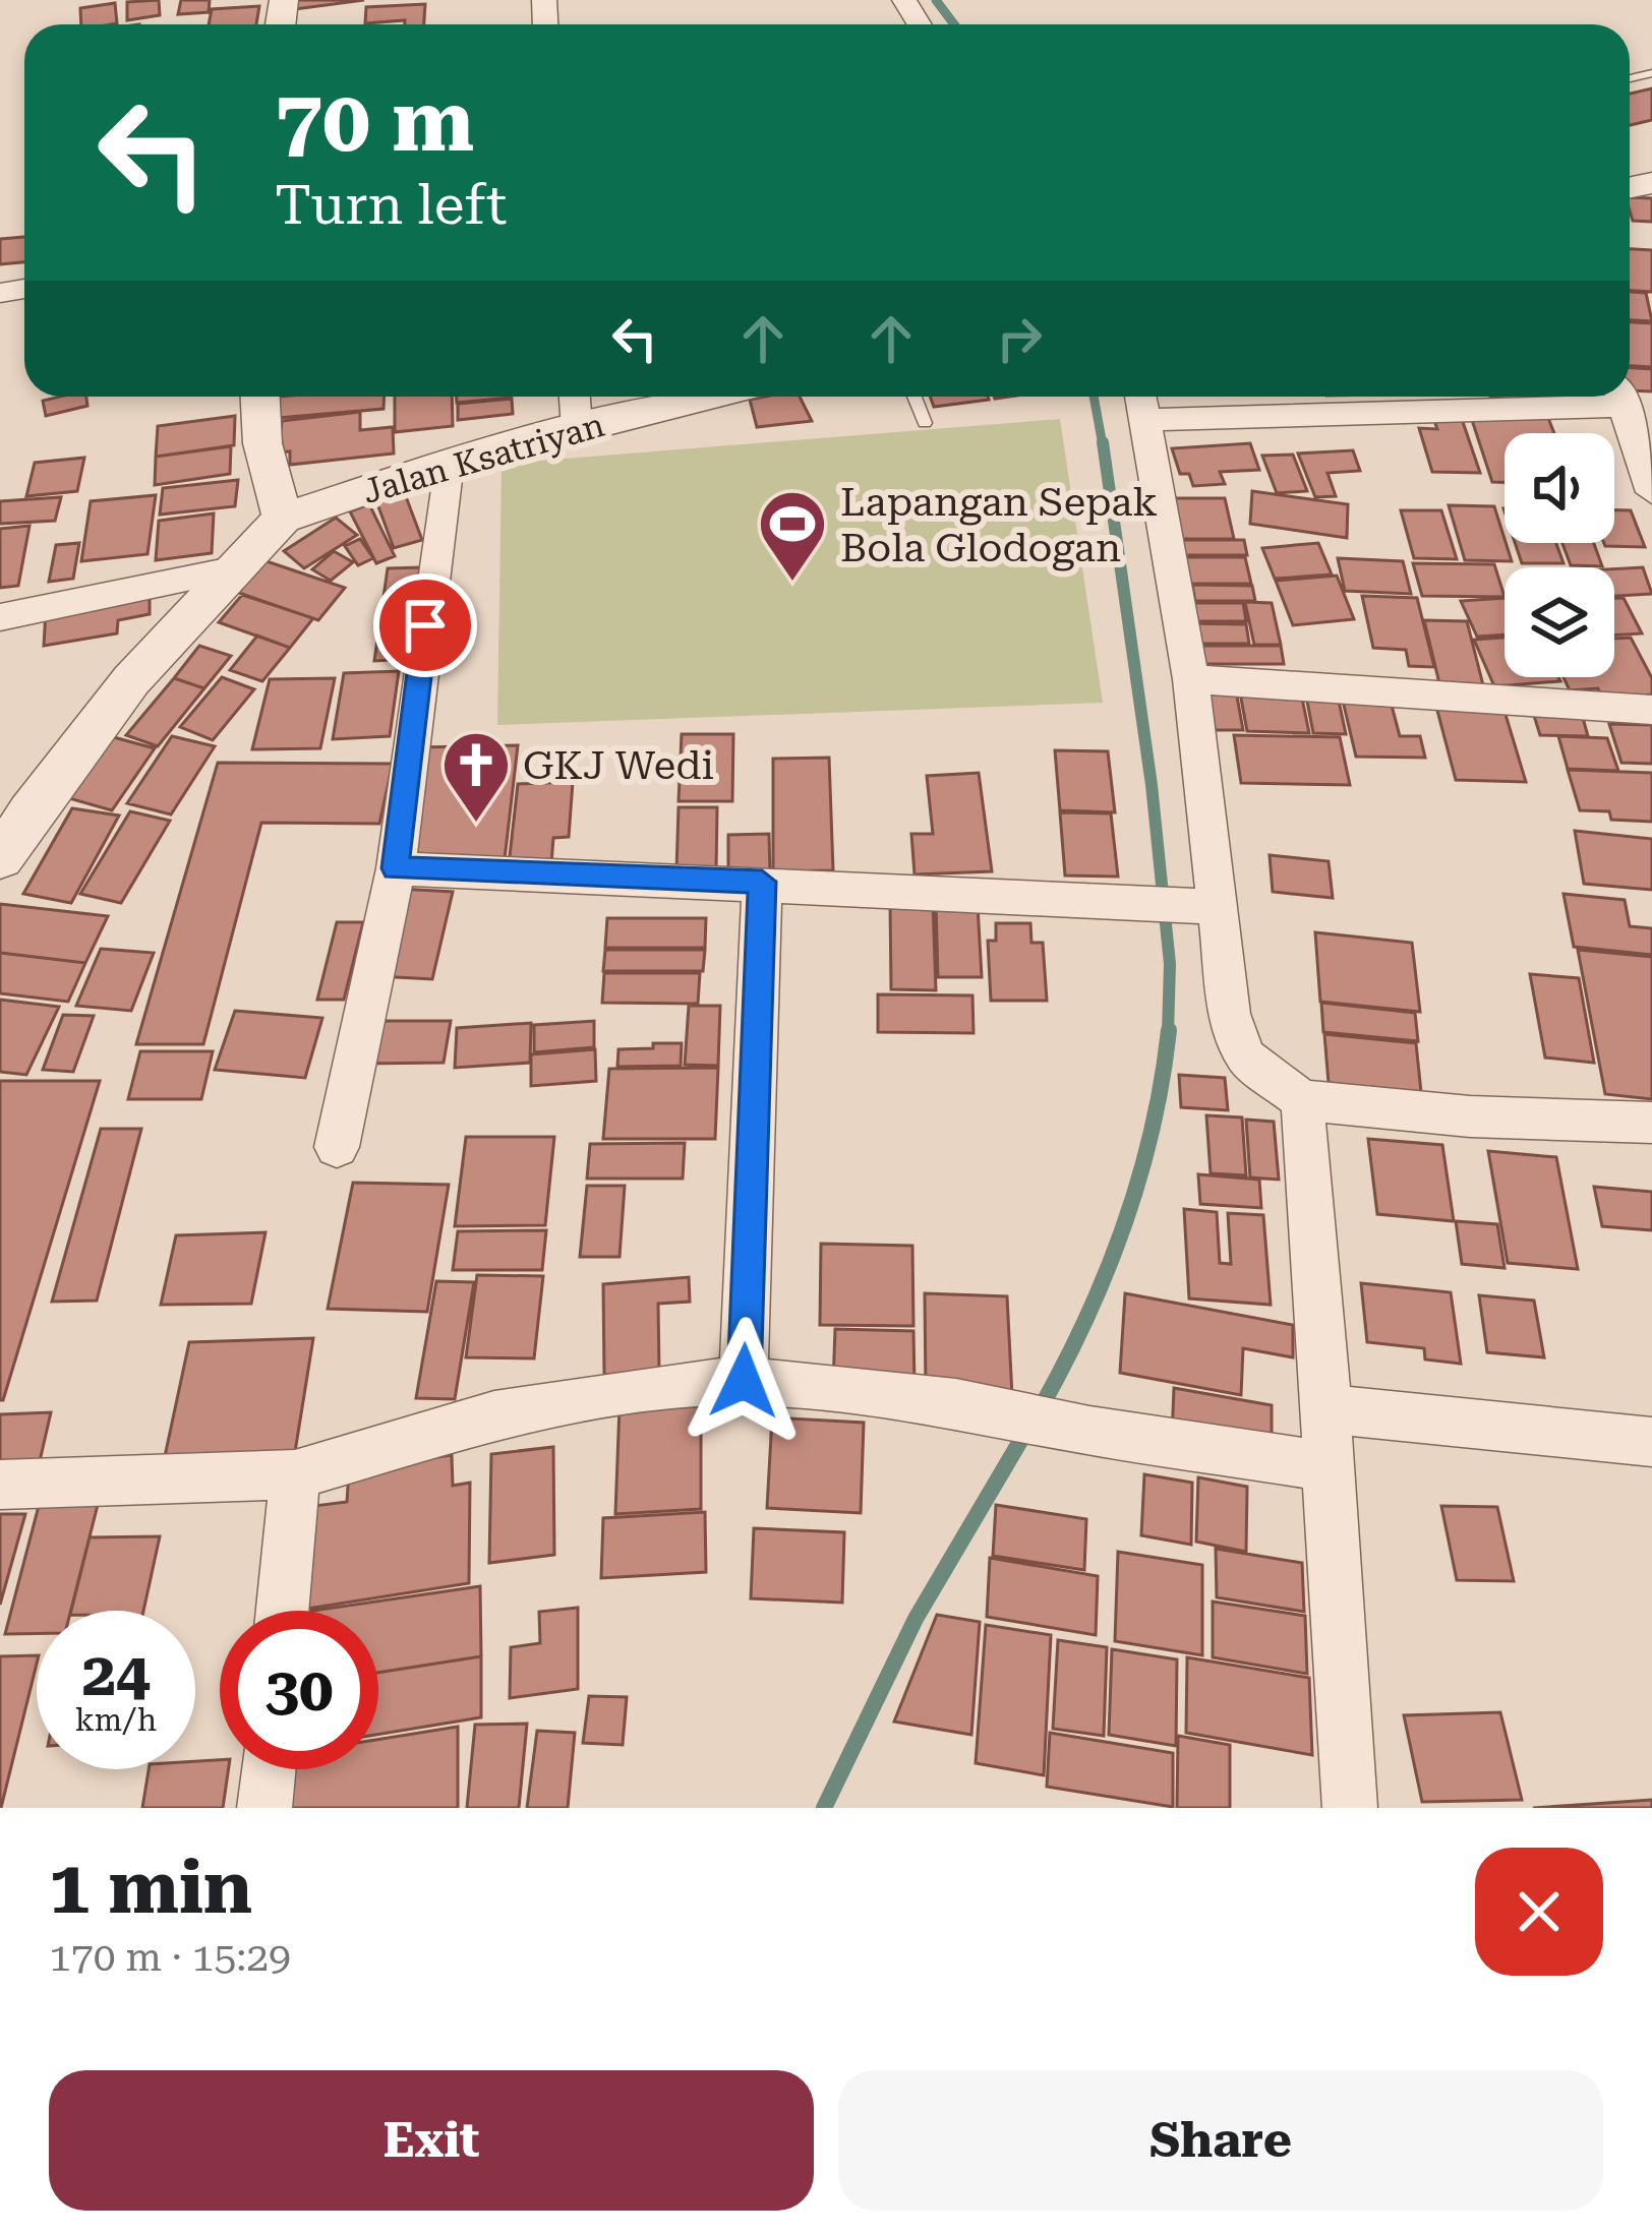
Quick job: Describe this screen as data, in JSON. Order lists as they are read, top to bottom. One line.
{"streets":{"street":["Jalan Ksatriyan"]},"places":{"sports":["Lapangan Sepak Bola Glodogan"],"church":["GKJ Wedi"]},"page":{"turn":["70 m","Turn left"],"speed":"24 km/h","limit":"30","heading":["1 min","170 m · 15:29"],"buttons":["Exit","Share"]}}
